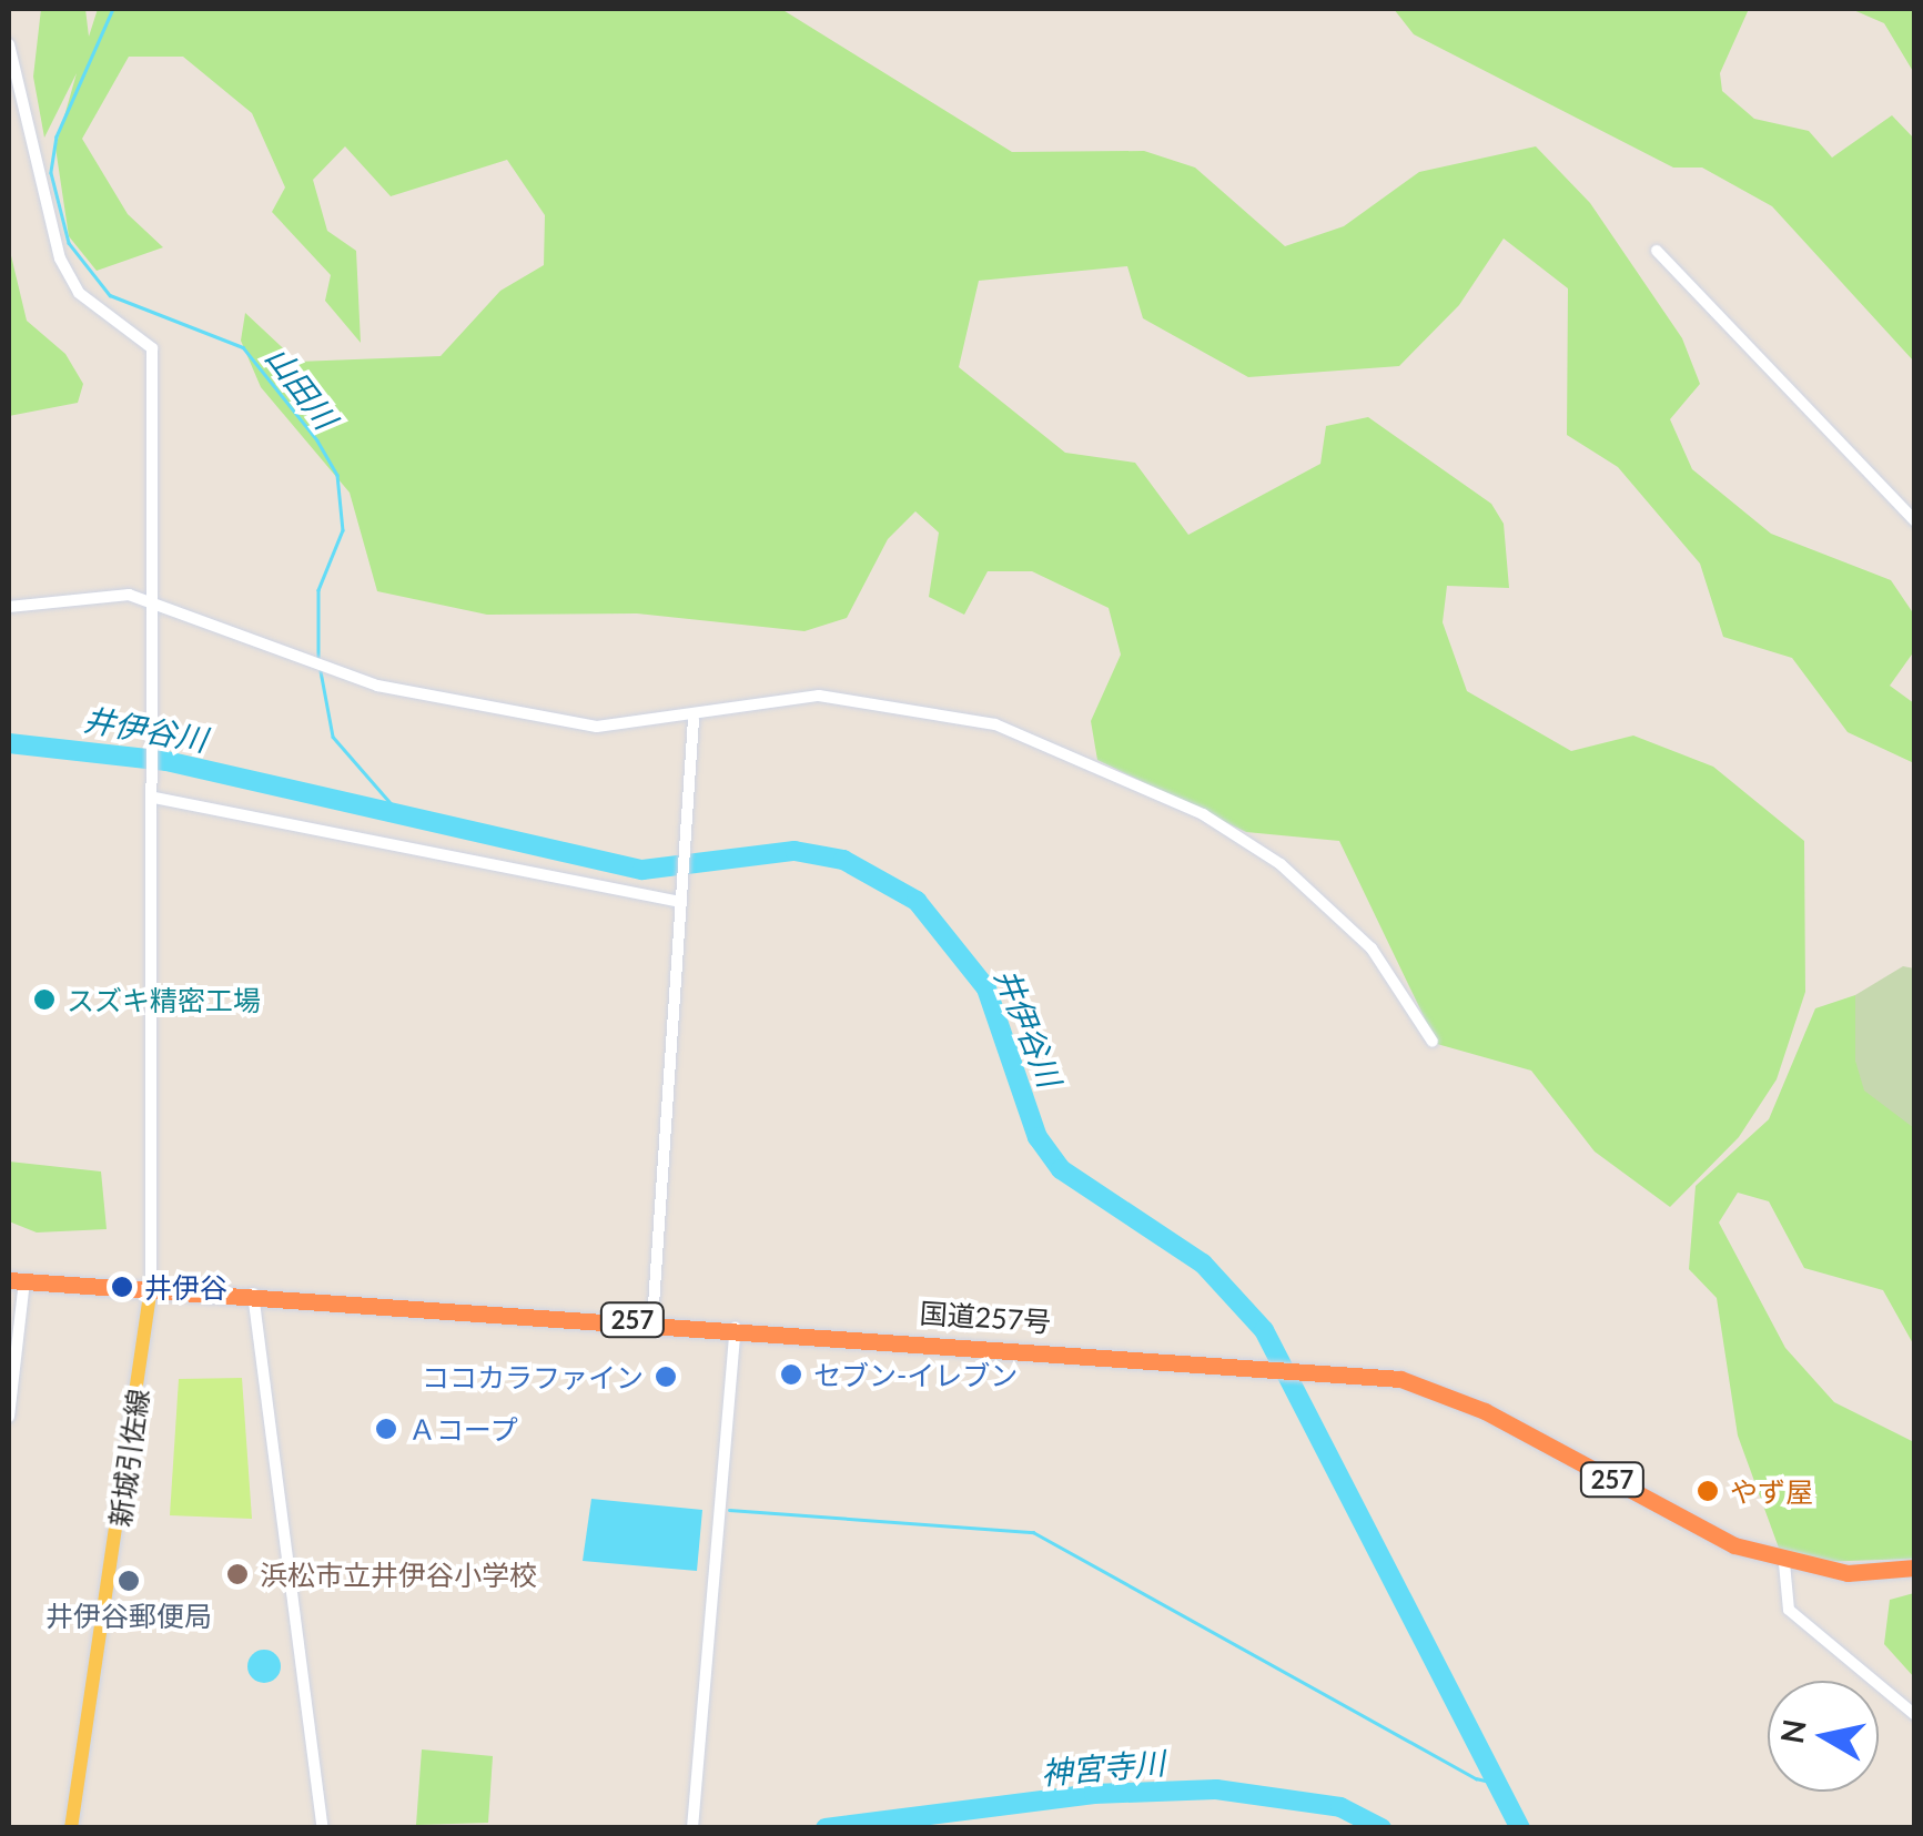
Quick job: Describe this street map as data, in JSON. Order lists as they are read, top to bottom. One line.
{"streets":{"highway":["国道257号","257"],"main road":["新城引佐線"]},"crossings":[["国道257号","新城引佐線"]],"water":["山田川","井伊谷川","神宮寺川"],"places":["スズキ精密工場","井伊谷","セブン-イレブン","ココカラファイン","Ａコープ","やず屋","浜松市立井伊谷小学校","井伊谷郵便局"],"north":"left"}
